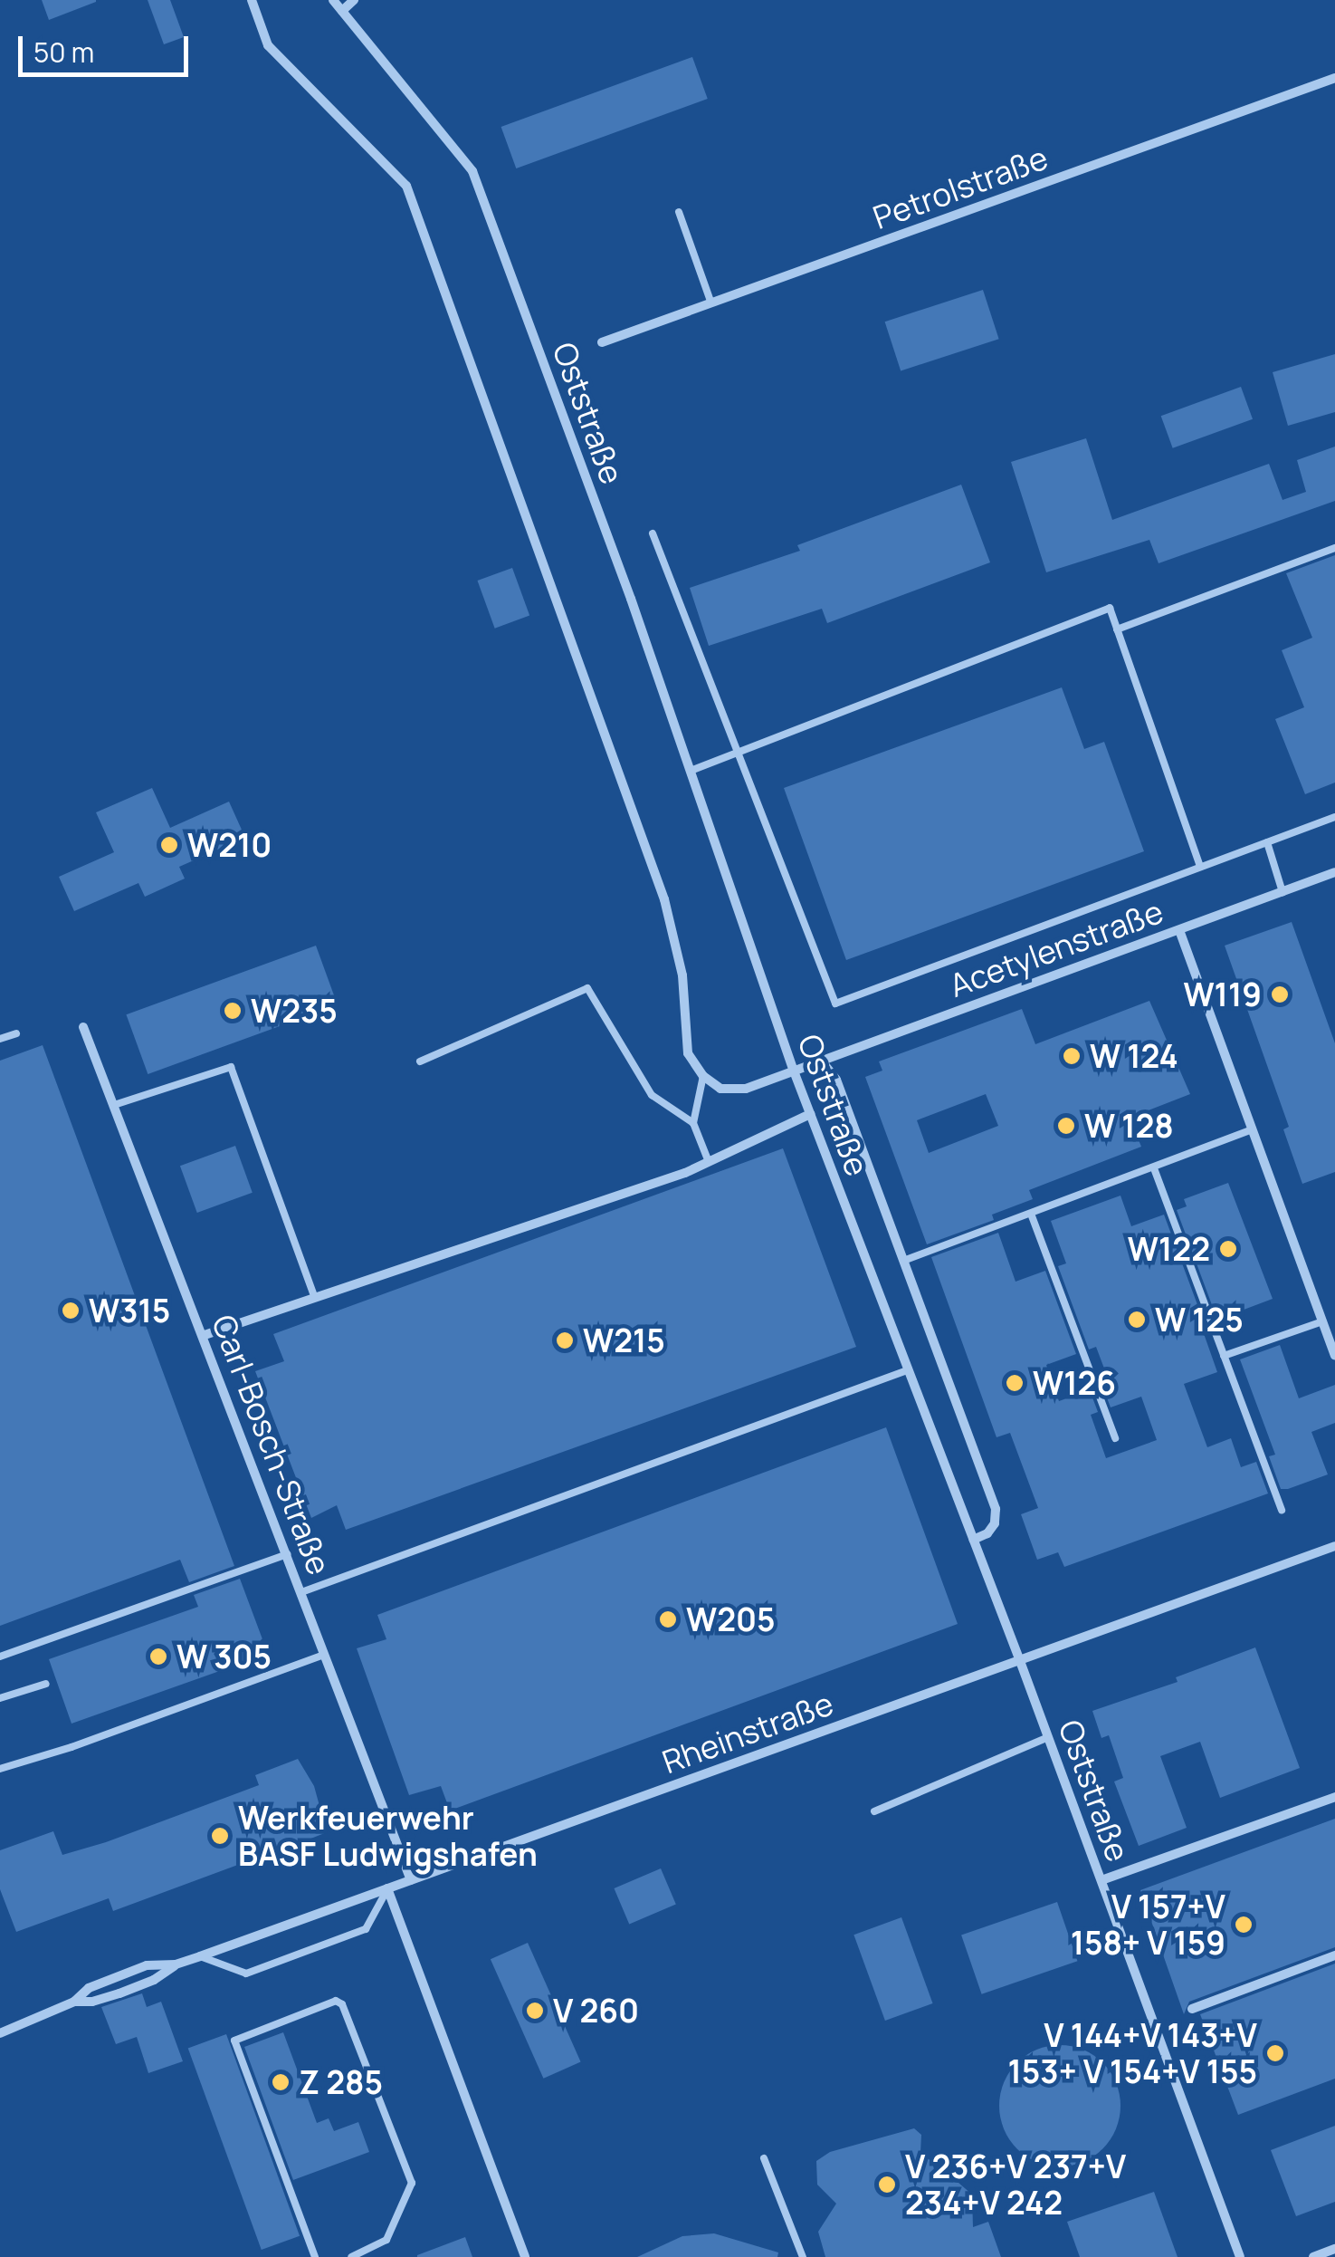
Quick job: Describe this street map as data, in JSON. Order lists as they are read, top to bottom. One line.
{"streets":{"street":["Petrolstraße","Oststraße","Acetylenstraße","Carl-Bosch-Straße","Rheinstraße"]},"crossings":[["Oststraße","Acetylenstraße"],["Oststraße","Rheinstraße"],["Carl-Bosch-Straße","Rheinstraße"]],"places":["W210","W119","W235","W 124","W 128","W122","W315","W 125","W215","W126","W205","W 305","Werkfeuerwehr BASF Ludwigshafen","V 157+V 158+ V 159","V 260","V 144+V 143+V 153+ V 154+V 155","Z 285","V 236+V 237+V 234+V 242"],"scale_bar":"50 m"}
